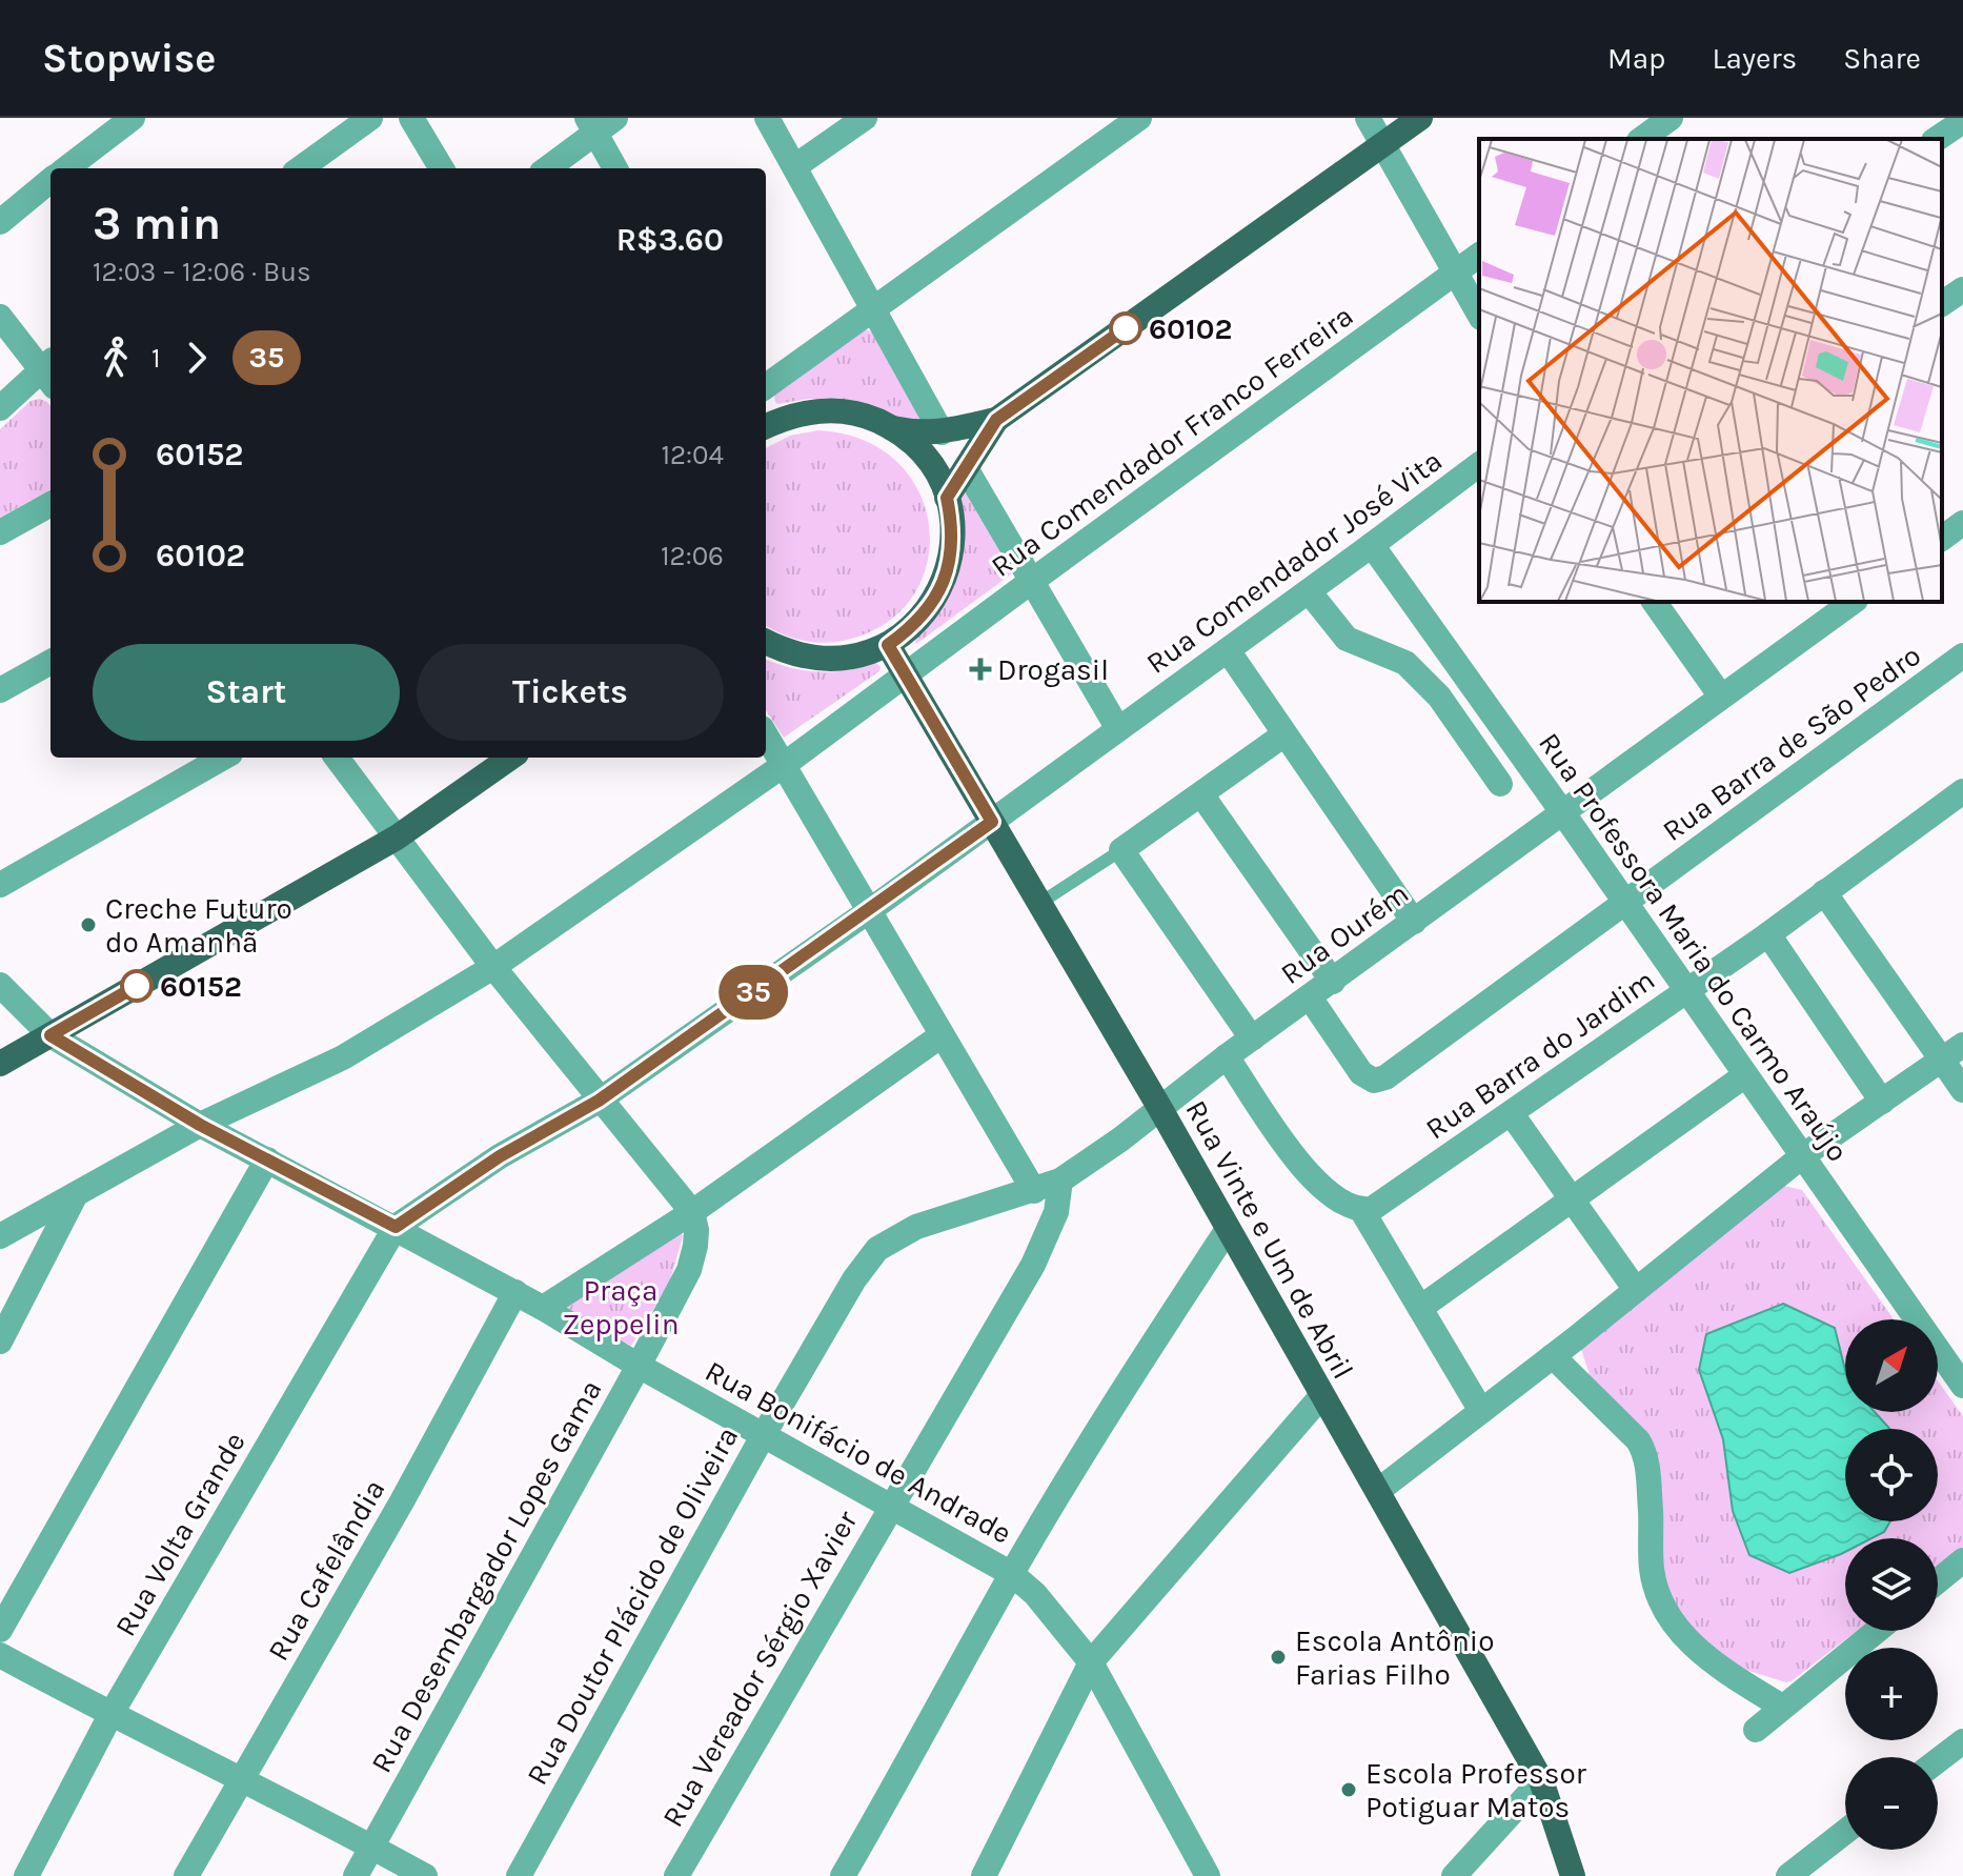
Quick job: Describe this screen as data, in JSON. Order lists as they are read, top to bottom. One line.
{"streets":{"main road":["Rua Vinte e Um de Abril"],"street":["Rua Comendador Franco Ferreira","Rua Comendador José Vita","Rua Barra de São Pedro","Rua Ourém","Rua Professora Maria do Carmo Araújo","Rua Barra do Jardim","Rua Bonifácio de Andrade","Rua Volta Grande","Rua Cafelândia","Rua Desembargador Lopes Gama","Rua Doutor Plácido de Oliveira","Rua Vereador Sérgio Xavier"]},"crossings":[["Rua Comendador Franco Ferreira","Rua Vinte e Um de Abril"],["Rua Comendador Franco Ferreira","Rua Bonifácio de Andrade"],["Rua Comendador José Vita","Rua Professora Maria do Carmo Araújo"],["Rua Comendador José Vita","Rua Vinte e Um de Abril"],["Rua Comendador José Vita","Rua Bonifácio de Andrade"],["Rua Comendador José Vita","Rua Volta Grande"],["Rua Barra de São Pedro","Rua Ourém"],["Rua Barra de São Pedro","Rua Professora Maria do Carmo Araújo"],["Rua Ourém","Rua Professora Maria do Carmo Araújo"],["Rua Ourém","Rua Vinte e Um de Abril"],["Rua Ourém","Rua Doutor Plácido de Oliveira"],["Rua Ourém","Rua Vereador Sérgio Xavier"],["Rua Professora Maria do Carmo Araújo","Rua Barra do Jardim"],["Rua Bonifácio de Andrade","Rua Volta Grande"],["Rua Bonifácio de Andrade","Rua Cafelândia"],["Rua Bonifácio de Andrade","Rua Desembargador Lopes Gama"],["Rua Bonifácio de Andrade","Rua Doutor Plácido de Oliveira"],["Rua Bonifácio de Andrade","Rua Vereador Sérgio Xavier"]],"parks":["Praça Zeppelin"],"places":{"other":["60102","Creche Futuro do Amanhã","60152","Escola Antônio Farias Filho","Escola Professor Potiguar Matos"],"health":["Drogasil"]},"lines":["bus line 35"],"north":"top right","page":{"header":"Stopwise","nav":["Map","Layers","Share"],"on_map":"35","heading":["3 min","12:03 – 12:06 · Bus","R$3.60"],"legs":["1","35"],"list":[{"name":"60152","value":"12:04"},{"name":"60102","value":"12:06"}],"buttons":["Start","Tickets"],"map_buttons":["+","−"]}}
